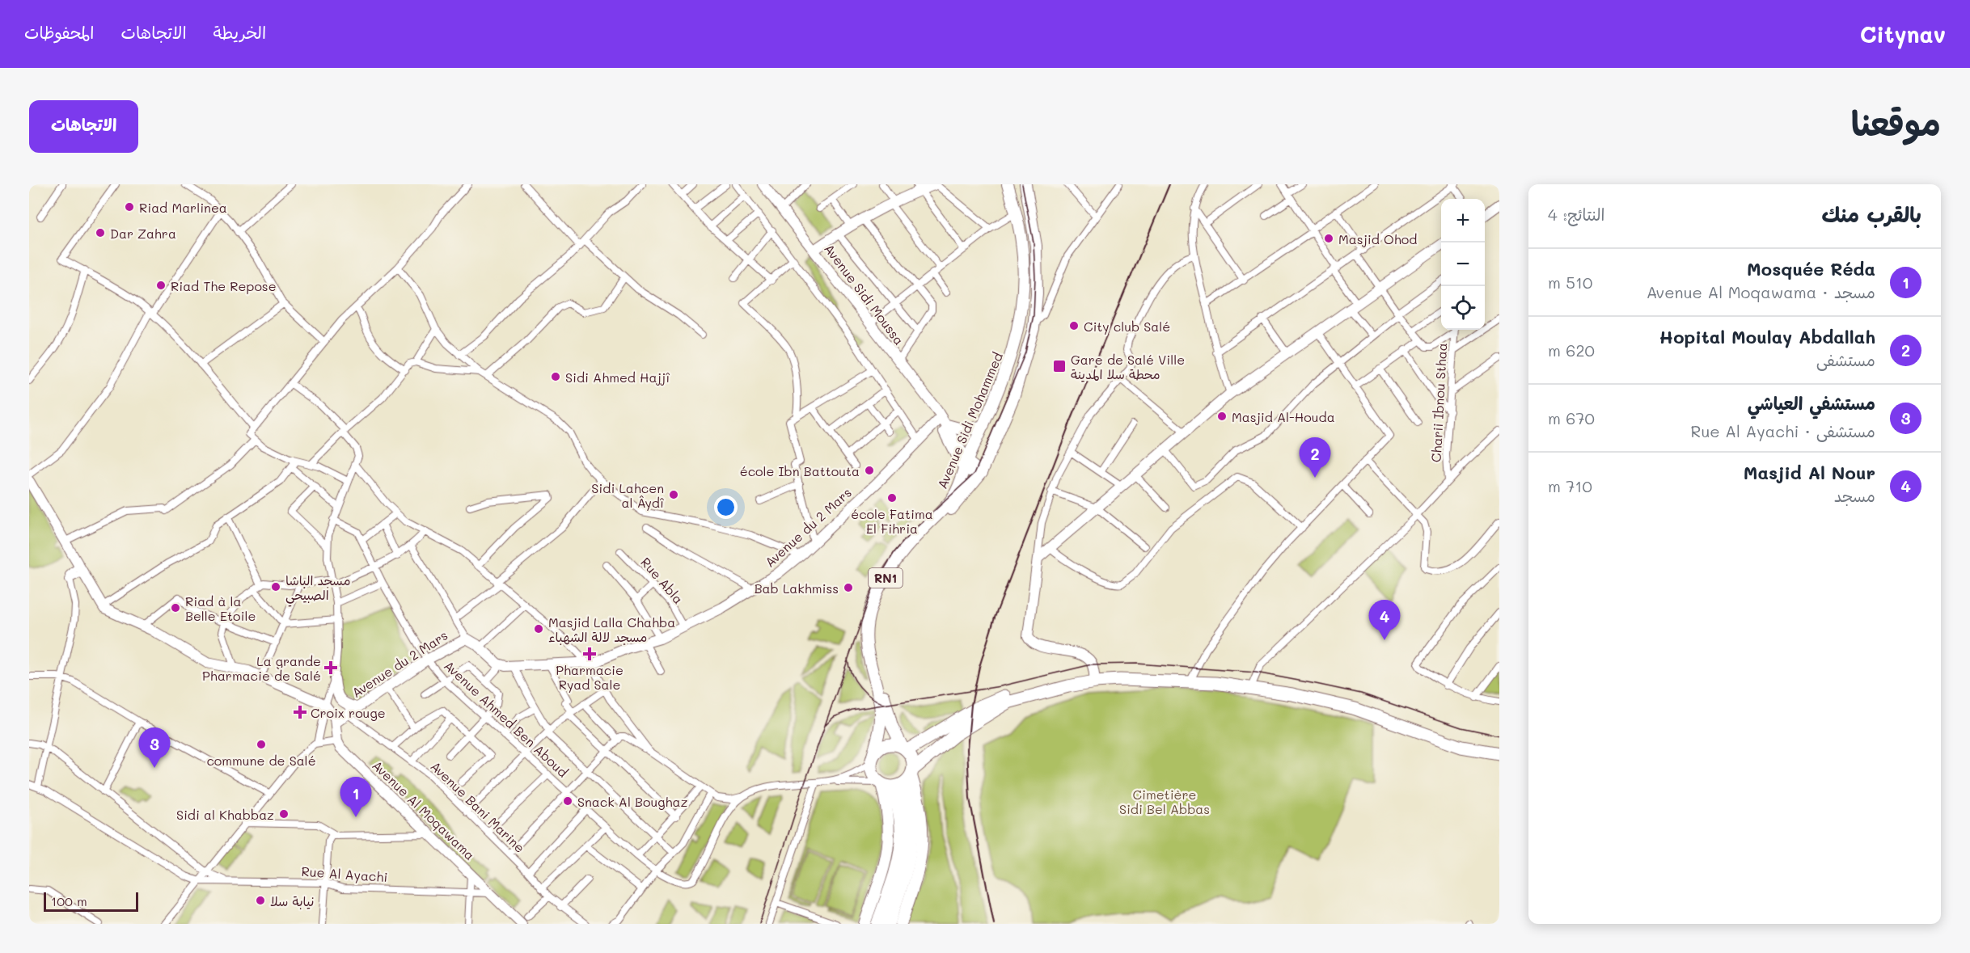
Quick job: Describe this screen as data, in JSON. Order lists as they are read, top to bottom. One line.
{"streets":{"highway":["RN1"],"main road":["Avenue Sidi Mohammed"],"street":["Avenue Sidi Moussa","Charii Ibnou Sthaa","Avenue du 2 Mars","Rue Abla","Avenue Ahmed Ben Aboud","Avenue Bani Marine","Avenue Al Moqawama","Rue Al Ayachi"]},"crossings":[["Avenue Sidi Moussa","Avenue Sidi Mohammed"],["Avenue Sidi Moussa","Avenue du 2 Mars"],["Avenue Sidi Mohammed","RN1"],["Avenue du 2 Mars","Rue Abla"],["Avenue du 2 Mars","Avenue Ahmed Ben Aboud"],["Avenue du 2 Mars","Avenue Bani Marine"],["Avenue Al Moqawama","Rue Al Ayachi"]],"parks":["Cimetière Sidi Bel Abbas"],"places":{"other":["Riad Marlinea","Dar Zahra","Masjid Ohod","Riad The Repose","City club Salé","Sidi Ahmed Hajjî","Masjid Al-Houda","école Ibn Battouta","Sidi Lahcen al Âydî","école Fatima El Fihria","مسجد الباشا الصبيحي","Bab Lakhmiss","Riad à la Belle Etoile","Masjid Lalla Chahba مسجد لالة الشهباء","commune de Salé","Snack Al Boughaz","Sidi al Khabbaz","نيابة سلا"],"transit":["Gare de Salé Ville محطة سلا المدينة"],"health":["Pharmacie Ryad Sale","La grande Pharmacie de Salé","Croix rouge"]},"scale_bar":"100 m","page":{"header":"Citynav","nav":["الخريطة","الاتجاهات","المحفوظات"],"title":"موقعنا","buttons":"الاتجاهات","heading":["بالقرب منك","النتائج: 4"],"map_buttons":["+","−"],"list":[{"mark":"1","name":"Mosquée Réda","note":"مسجد · Avenue Al Moqawama","value":"510 m"},{"mark":"2","name":"Hopital Moulay Abdallah","note":"مستشفى","value":"620 m"},{"mark":"3","name":"مستشفي العياشي","note":"مستشفى · Rue Al Ayachi","value":"670 m"},{"mark":"4","name":"Masjid Al Nour","note":"مسجد","value":"710 m"}],"pins":["2","4","3","1"],"scale":"100 m"}}
